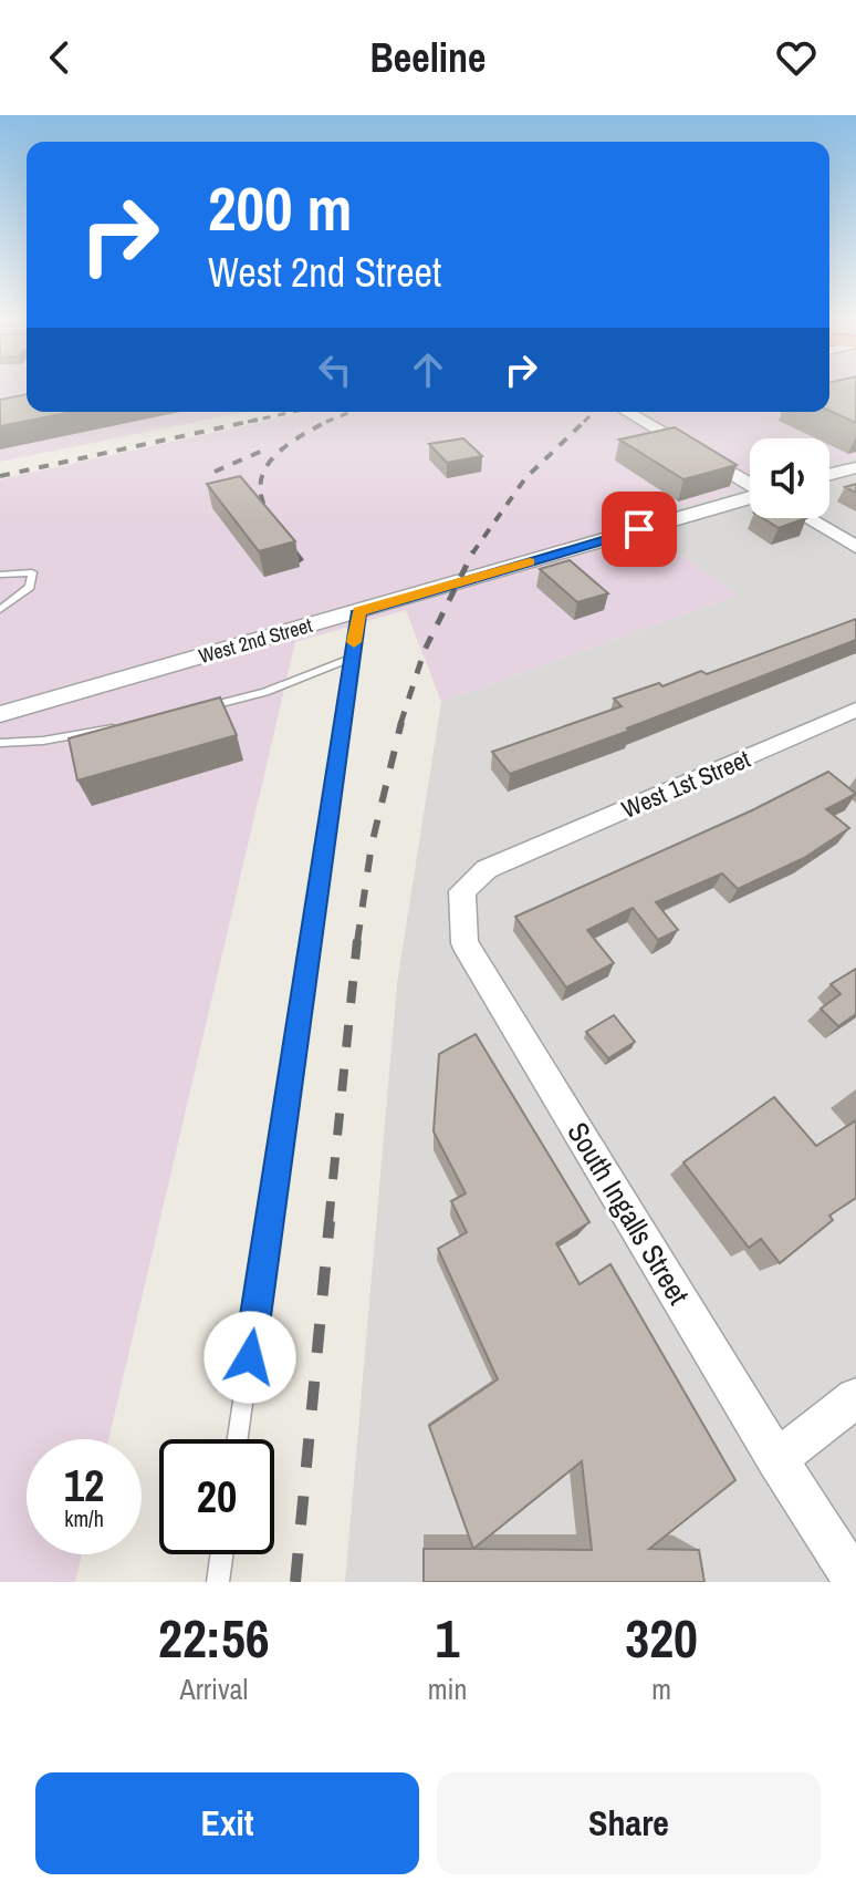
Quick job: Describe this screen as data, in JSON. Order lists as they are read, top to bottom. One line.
{"streets":{"street":["West 2nd Street","West 1st Street","South Ingalls Street"]},"crossings":[["West 1st Street","South Ingalls Street"]],"page":{"header":"Beeline","turn":["200 m","West 2nd Street"],"speed":"12 km/h","limit":"20","eta":["22:56","Arrival","1","min","320","m"],"buttons":["Exit","Share"]}}
